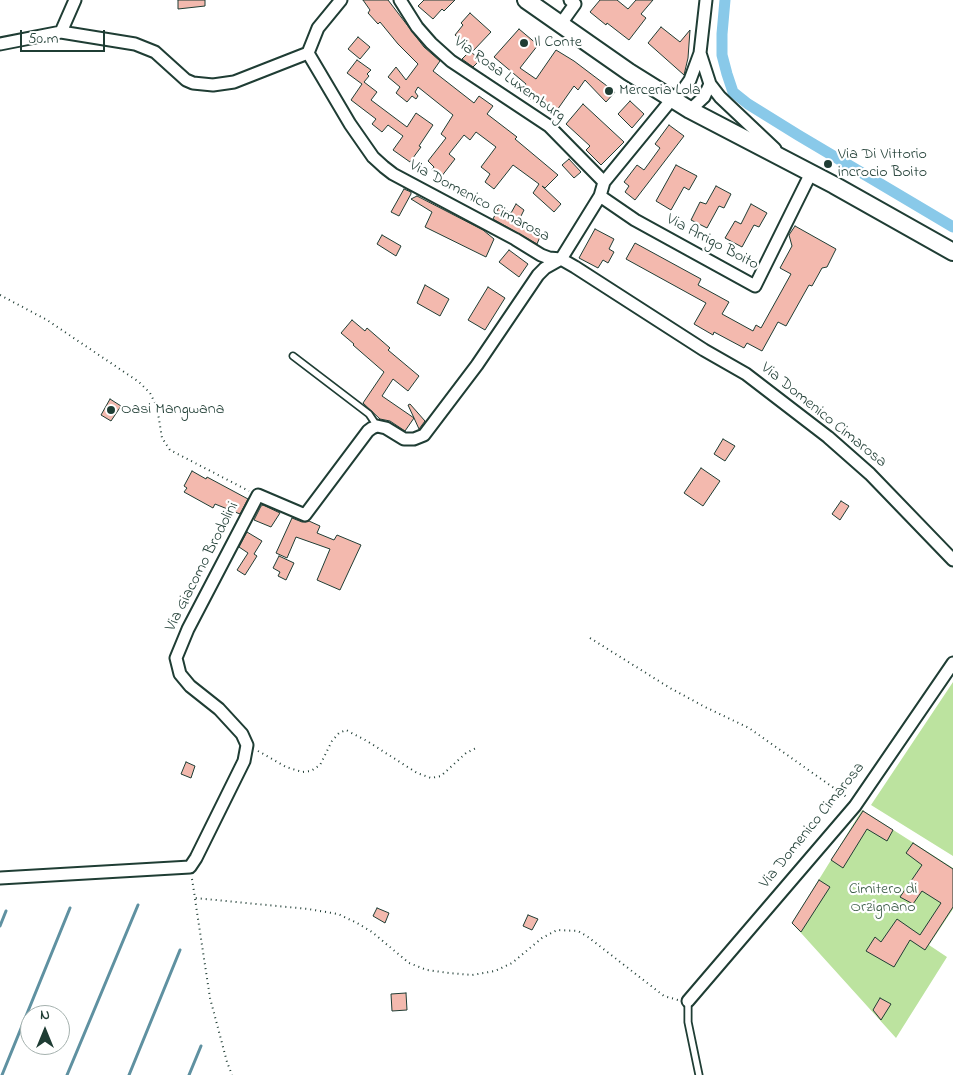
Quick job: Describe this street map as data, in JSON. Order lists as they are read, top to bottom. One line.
{"streets":{"street":["Via Rosa Luxemburg","Via Domenico Cimarosa","Via Arrigo Boito","Via Giacomo Brodolini"]},"parks":["Cimitero di Orzignano"],"places":["Il Conte","Merceria Lola","Via Di Vittorio incrocio Boito","Oasi Mangwana"],"scale_bar":"50 m","north":"top"}
